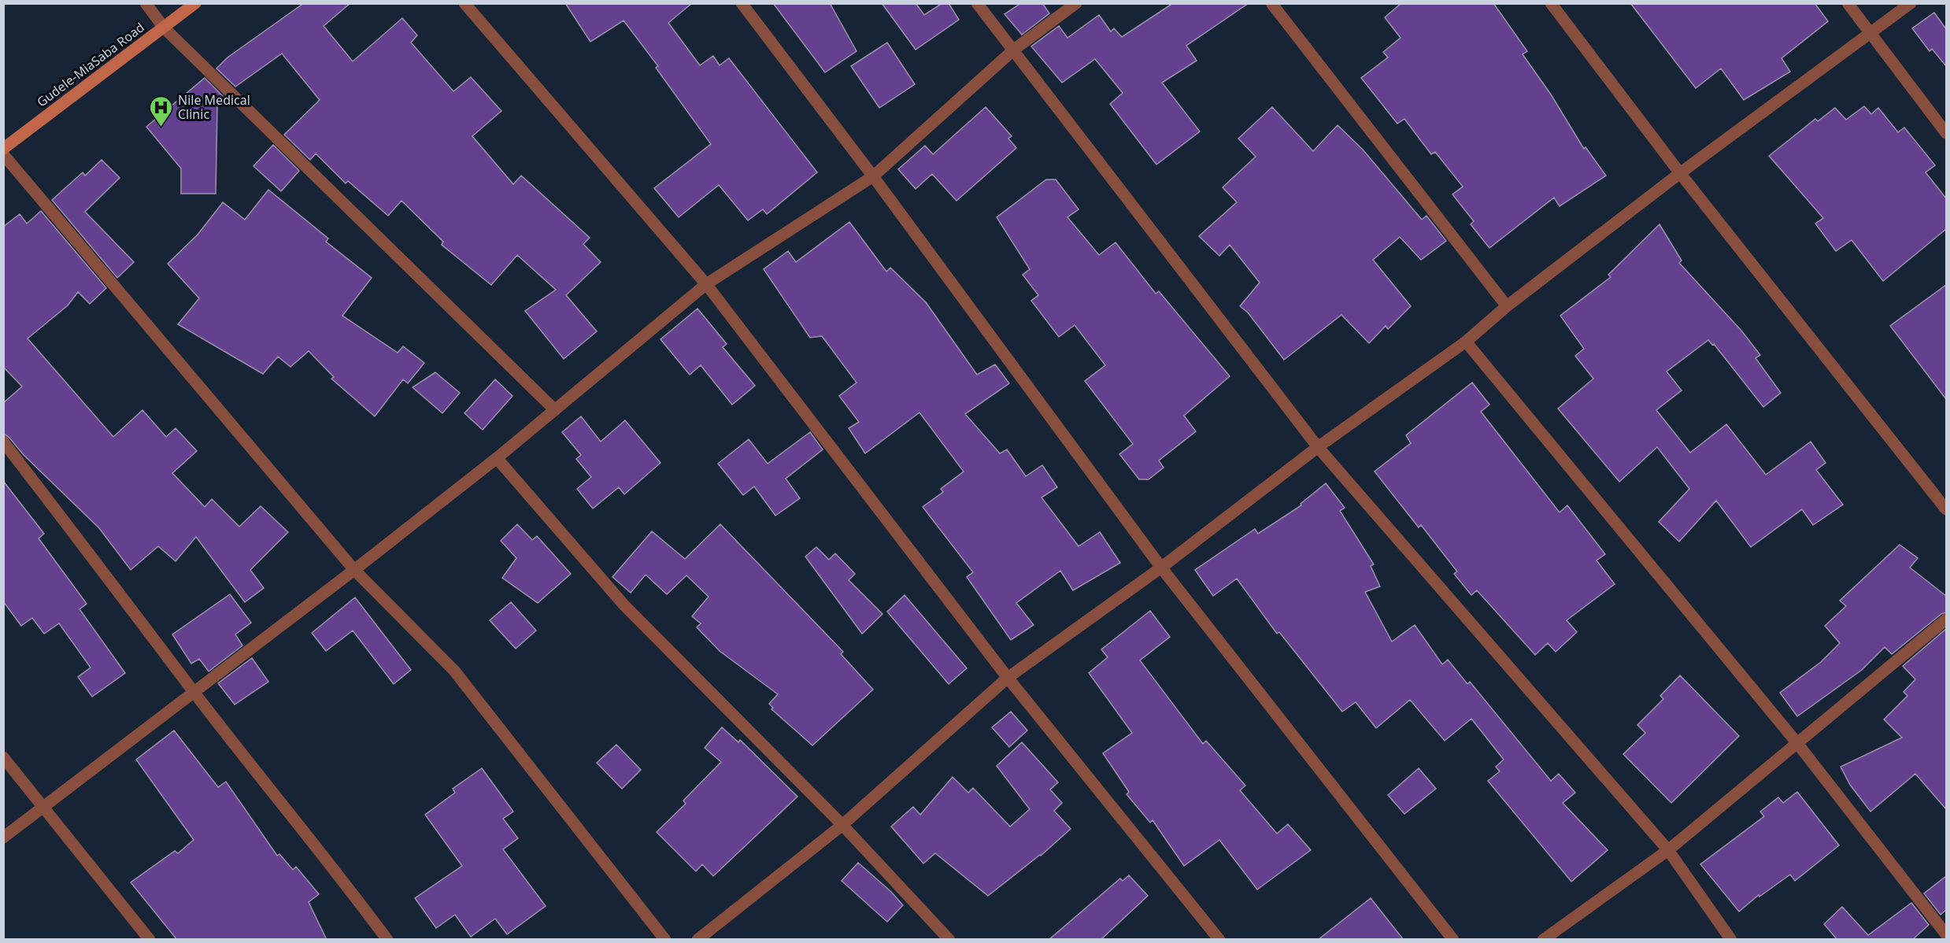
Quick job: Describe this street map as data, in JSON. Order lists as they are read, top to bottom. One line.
{"streets":{"main road":["Gudele-MiaSaba Road"]},"places":{"hospital":["Nile Medical Clinic"]}}
